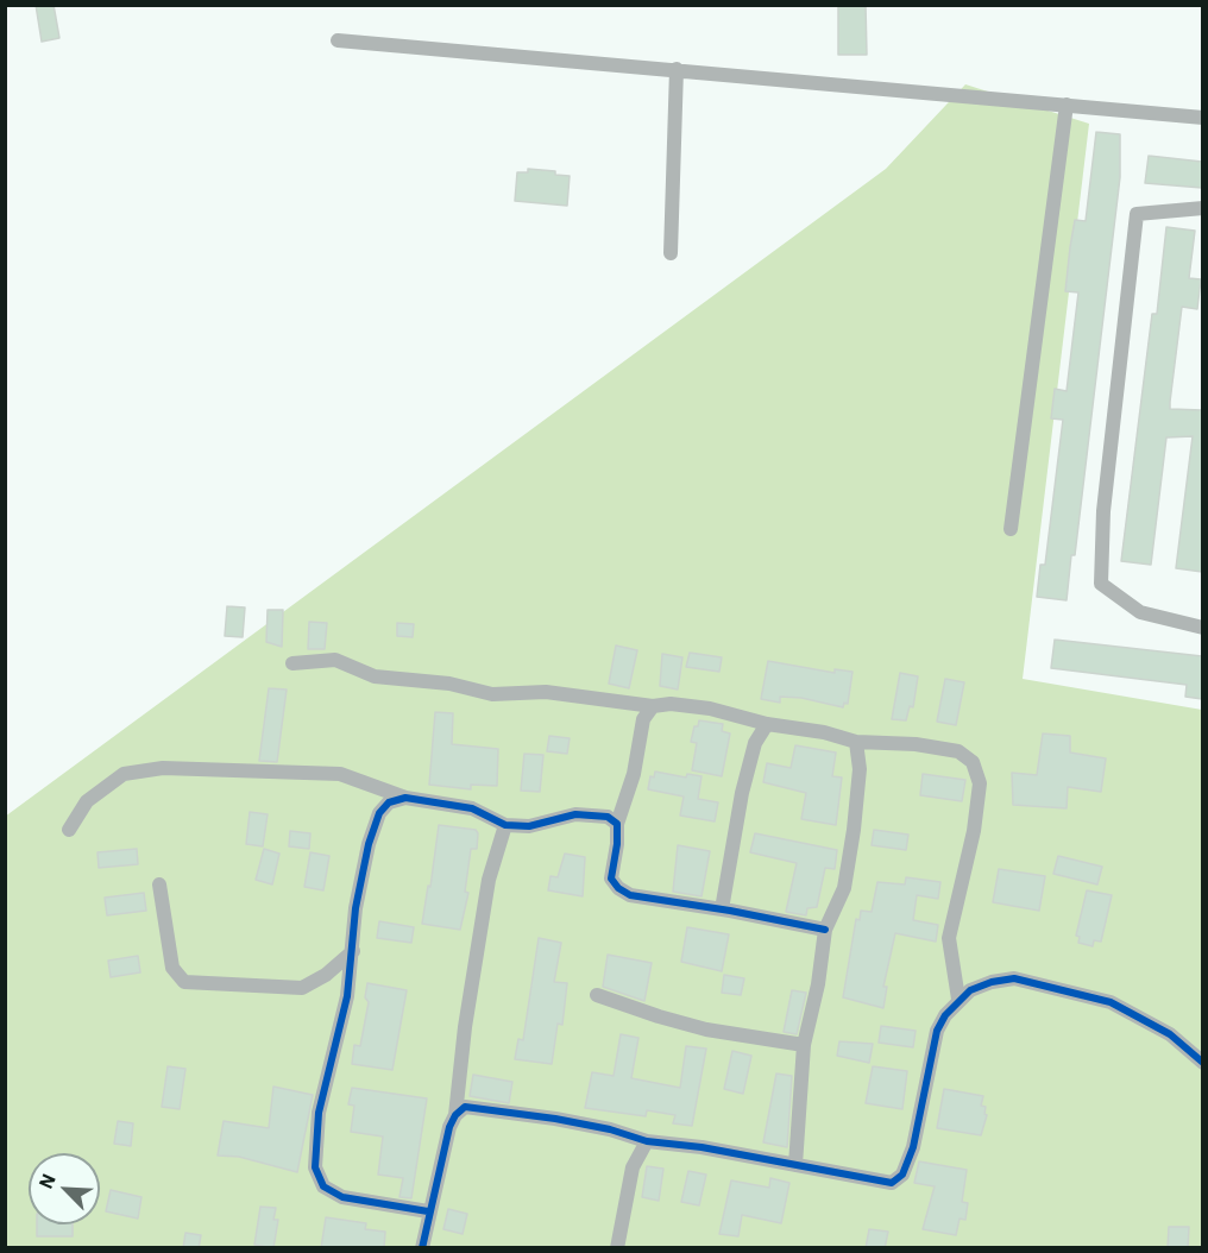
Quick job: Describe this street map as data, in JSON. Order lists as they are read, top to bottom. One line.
{"north":"top left"}
